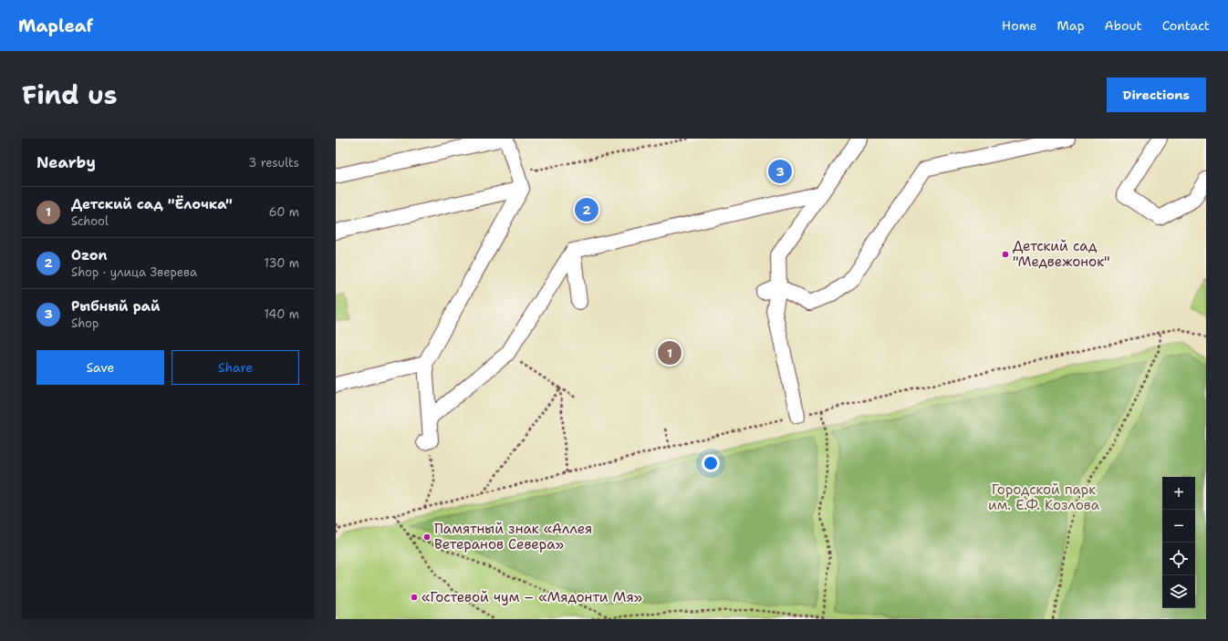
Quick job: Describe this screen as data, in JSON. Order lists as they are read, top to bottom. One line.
{"parks":["Городской парк им. Е.Ф. Козлова"],"places":["Детский сад \"Медвежонок\"","Памятный знак «Аллея Ветеранов Севера»","«Гостевой чум – «Мядонти Мя»"],"page":{"header":"Mapleaf","nav":["Home","Map","About","Contact"],"title":"Find us","buttons":["Directions",["Save","Share"]],"heading":["Nearby","3 results"],"pins":["3","2","1"],"list":[{"mark":"1","name":"Детский сад \"Ёлочка\"","note":"School","value":"60 m"},{"mark":"2","name":"Ozon","note":"Shop · улица Зверева","value":"130 m"},{"mark":"3","name":"Рыбный рай","note":"Shop","value":"140 m"}],"map_buttons":["+","−"]}}
